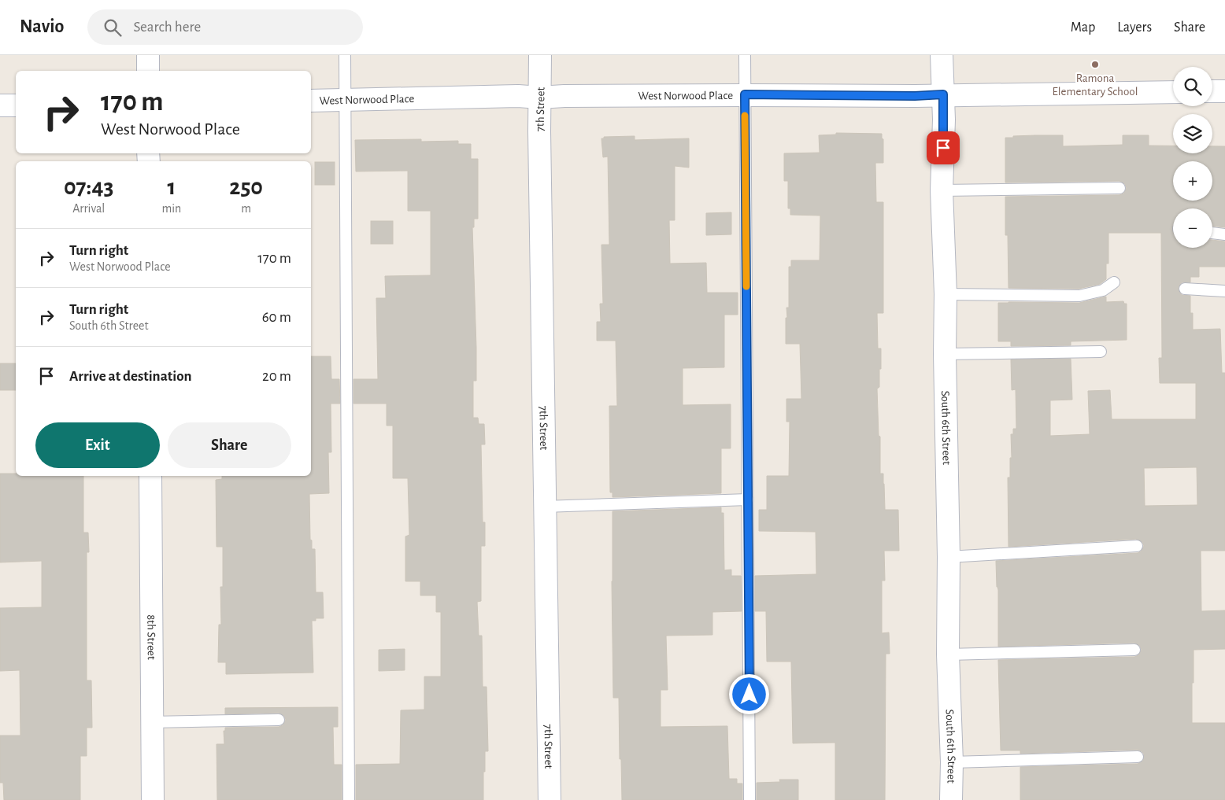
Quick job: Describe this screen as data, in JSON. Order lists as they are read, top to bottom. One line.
{"streets":{"street":["West Norwood Place","7th Street","South 6th Street","8th Street"]},"crossings":[["West Norwood Place","7th Street"],["West Norwood Place","South 6th Street"]],"places":["Ramona Elementary School"],"page":{"header":"Navio","search":"Search here","nav":["Map","Layers","Share"],"map_buttons":["+","−"],"turn":["170 m","West Norwood Place"],"eta":["07:43","Arrival","1","min","250","m"],"list":[{"name":"Turn right","note":"West Norwood Place","value":"170 m"},{"name":"Turn right","note":"South 6th Street","value":"60 m"},{"name":"Arrive at destination","value":"20 m"}],"buttons":["Exit","Share"]}}
